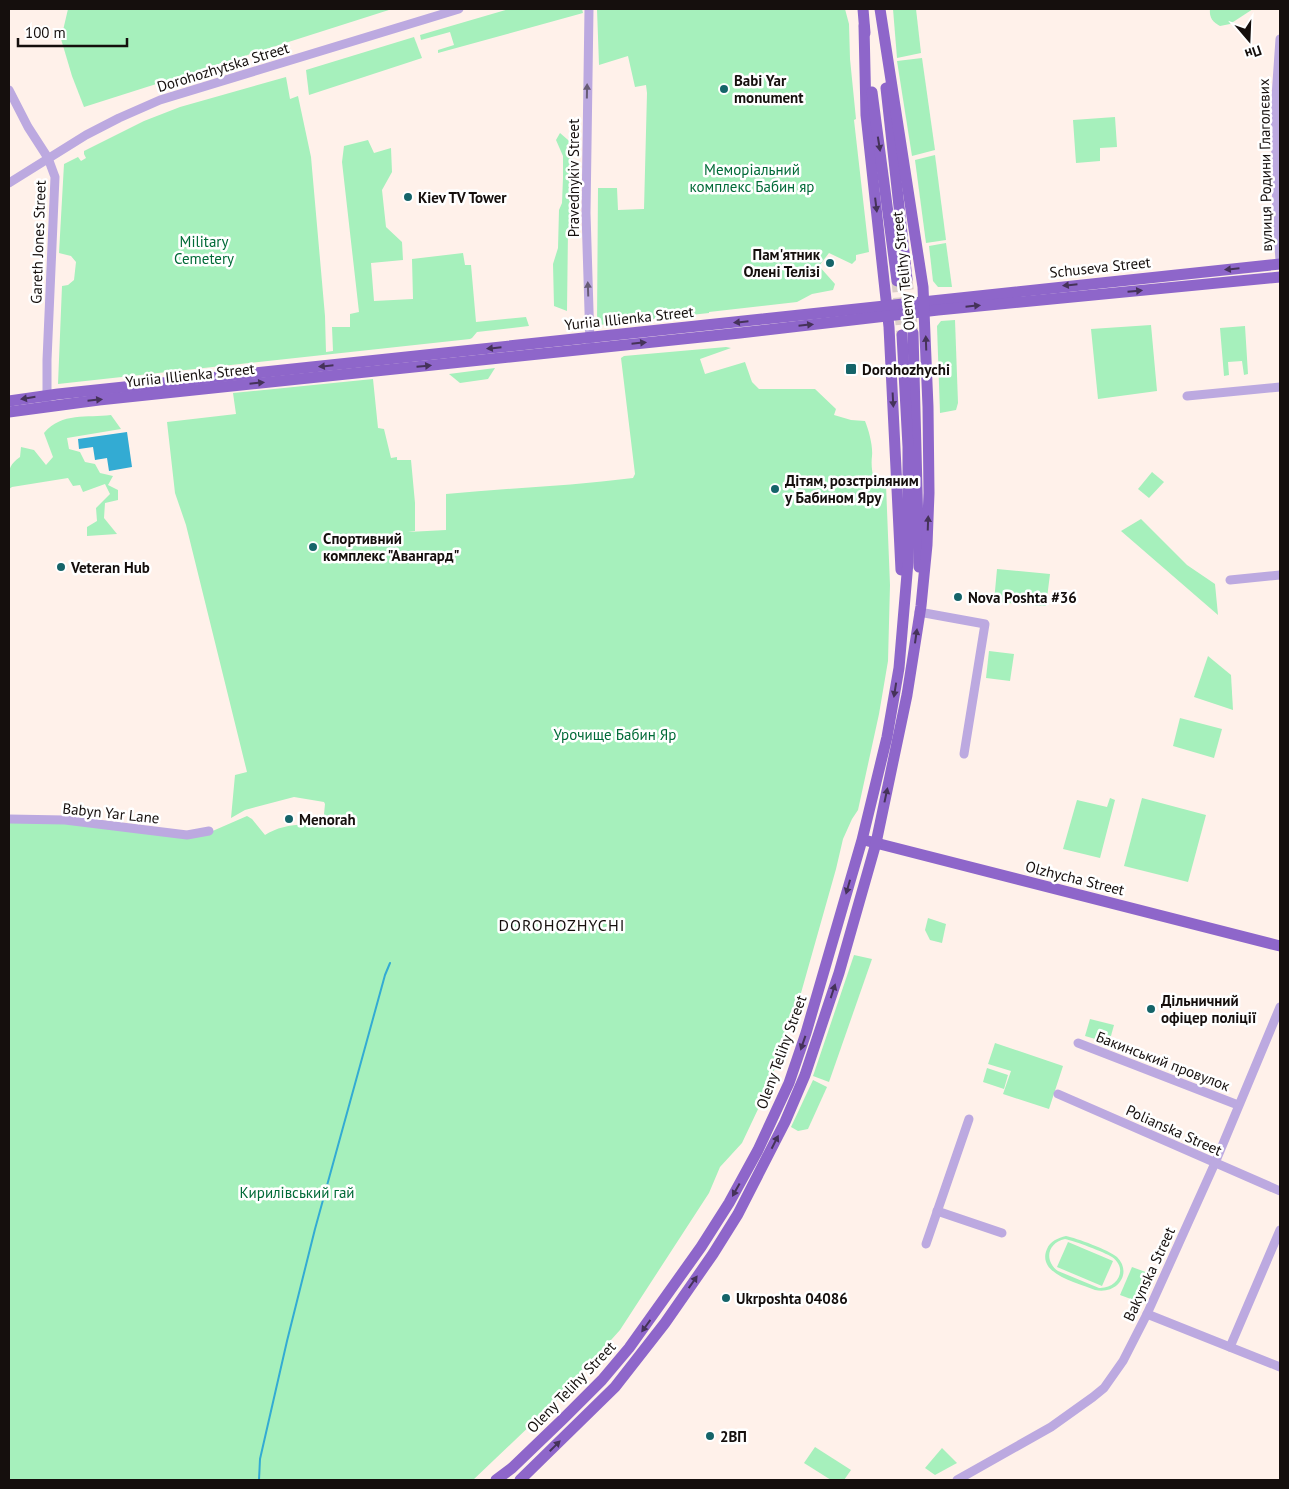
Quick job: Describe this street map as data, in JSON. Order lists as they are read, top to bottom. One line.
{"streets":{"main road":["Schuseva Street","Oleny Telihy Street","Yuriia Illienka Street","Olzhycha Street"],"street":["Dorohozhytska Street","вулиця Родини Глаголєвих","Pravednykiv Street","Gareth Jones Street","Babyn Yar Lane","Бакинський провулок","Polianska Street","Bakynska Street"]},"crossings":[["Dorohozhytska Street","Gareth Jones Street"],["Pravednykiv Street","Yuriia Illienka Street"],["Gareth Jones Street","Yuriia Illienka Street"],["Schuseva Street","Oleny Telihy Street"],["Schuseva Street","Yuriia Illienka Street"],["Oleny Telihy Street","Yuriia Illienka Street"],["Oleny Telihy Street","Olzhycha Street"],["Бакинський провулок","Bakynska Street"],["Polianska Street","Bakynska Street"]],"one_way":["Pravednykiv Street"],"districts":["DOROHOZHYCHI"],"parks":["Меморіальний комплекс Бабин яр","Military Cemetery","Урочище Бабин Яр","Кирилівський гай"],"places":{"other":["Babi Yar monument","Kiev TV Tower","Пам'ятник Олені Телізі","Дітям, розстріляним у Бабином Яру","Спортивний комплекс \"Авангард\"","Veteran Hub","Nova Poshta #36","Menorah","Дільничний офіцер поліції","Ukrposhta 04086","2ВП"],"transit":["Dorohozhychi"]},"scale_bar":"100 m","north":"bottom"}
